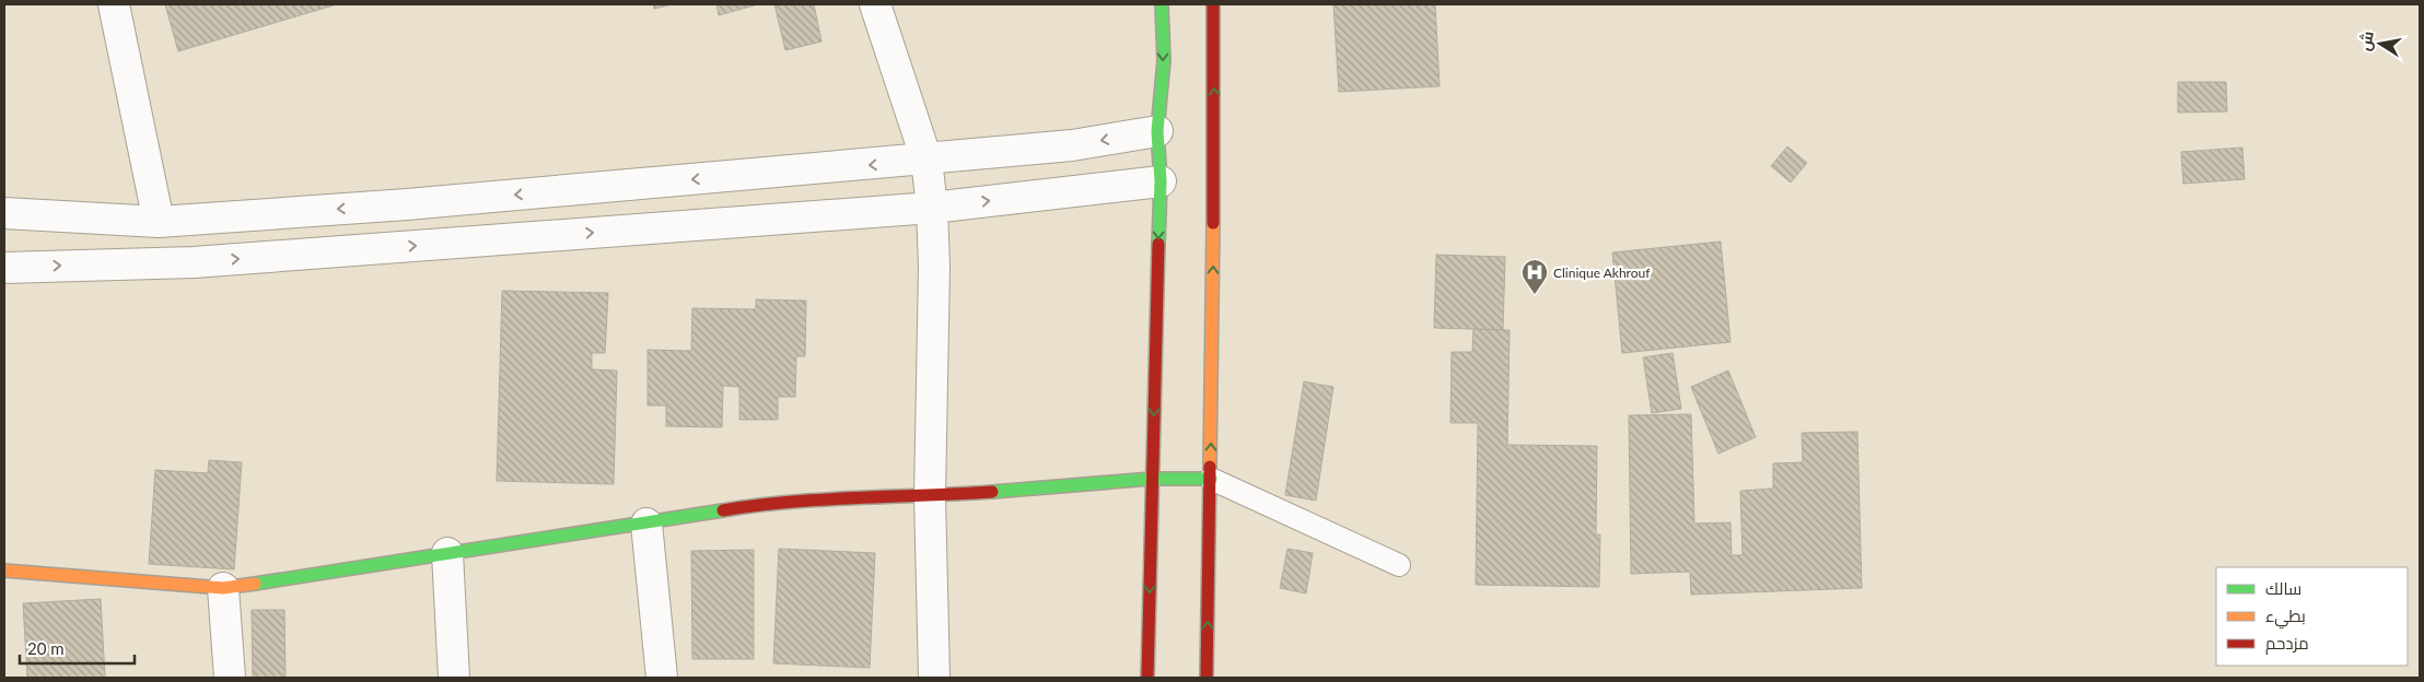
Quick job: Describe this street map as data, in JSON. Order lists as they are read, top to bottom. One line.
{"places":{"hospital":["Clinique Akhrouf"]},"legend":["سالك","بطيء","مزدحم"],"scale_bar":"20 m","north":"left"}
